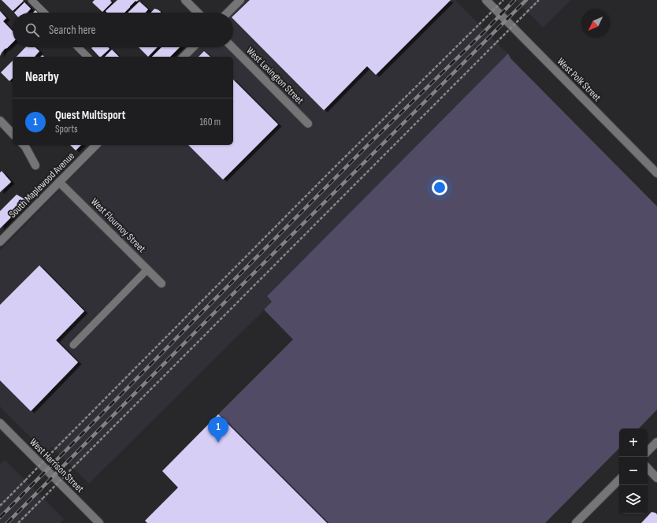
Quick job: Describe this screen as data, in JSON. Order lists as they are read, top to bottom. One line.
{"streets":{"street":["West Lexington Street","West Polk Street","South Maplewood Avenue","West Flournoy Street","West Harrison Street"]},"crossings":[["South Maplewood Avenue","West Flournoy Street"]],"north":"bottom left","page":{"search":"Search here","heading":"Nearby","list":[{"mark":"1","name":"Quest Multisport","note":"Sports","value":"160 m"}],"pins":"1","map_buttons":["+","−"]}}
